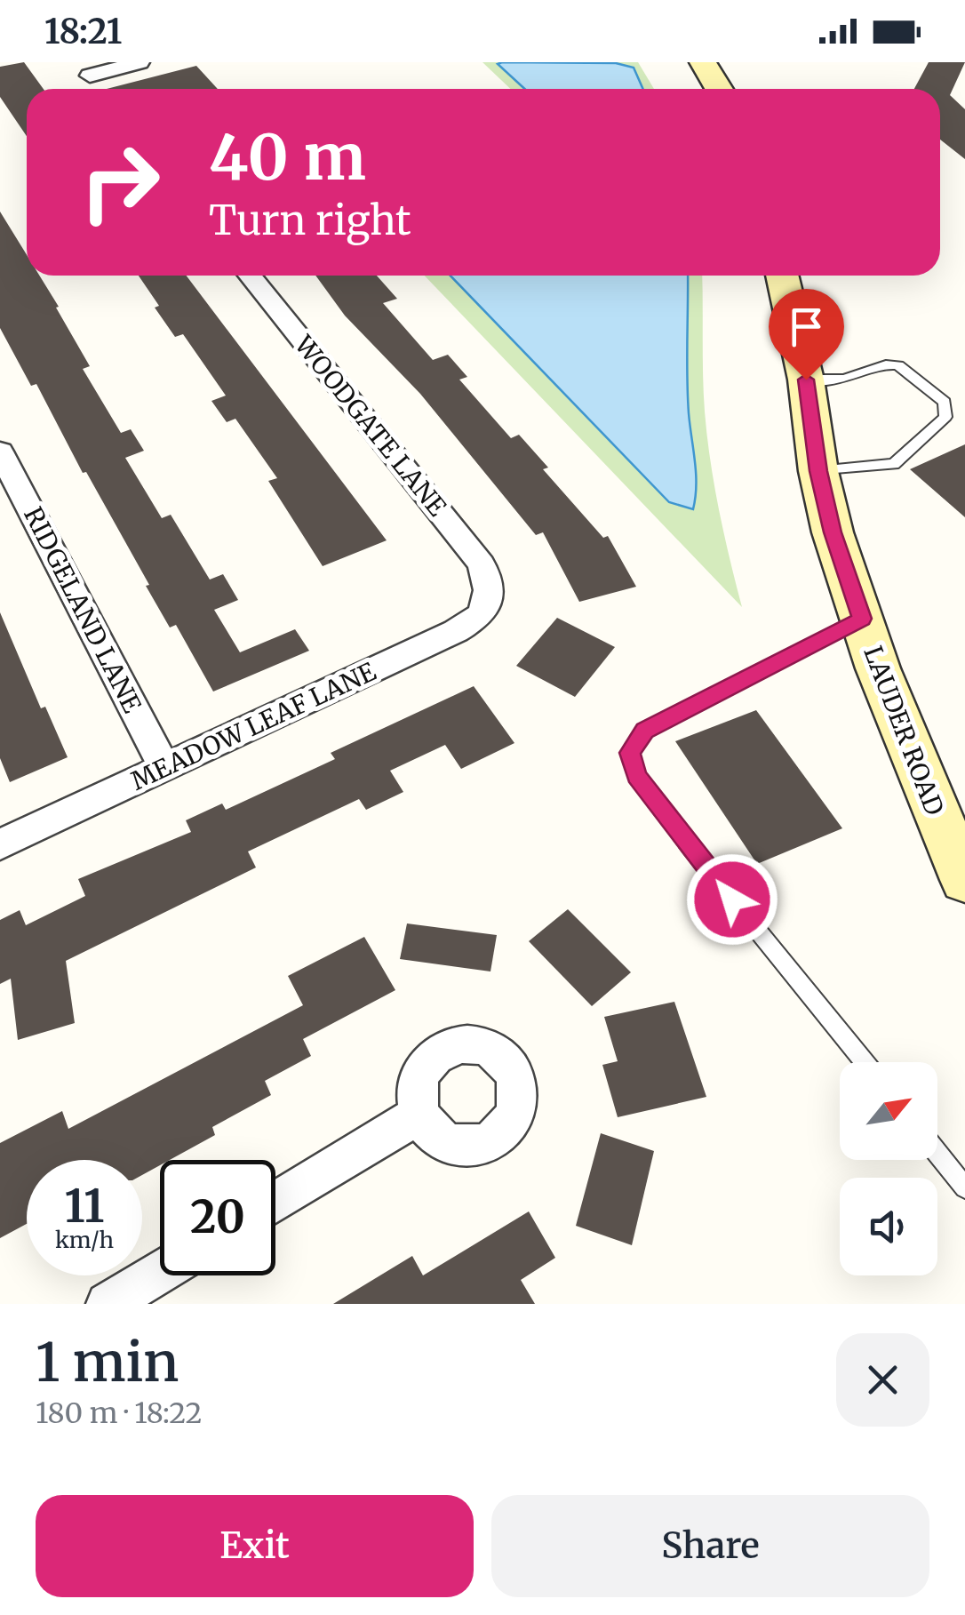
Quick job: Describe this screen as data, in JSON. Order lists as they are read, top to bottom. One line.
{"streets":{"main road":["LAUDER ROAD"],"street":["WOODGATE LANE","RIDGELAND LANE","MEADOW LEAF LANE"]},"crossings":[["WOODGATE LANE","MEADOW LEAF LANE"],["RIDGELAND LANE","MEADOW LEAF LANE"]],"north":"top right","page":{"status":"18:21","turn":["40 m","Turn right"],"speed":"11 km/h","limit":"20","heading":["1 min","180 m · 18:22"],"buttons":["Exit","Share"]}}
